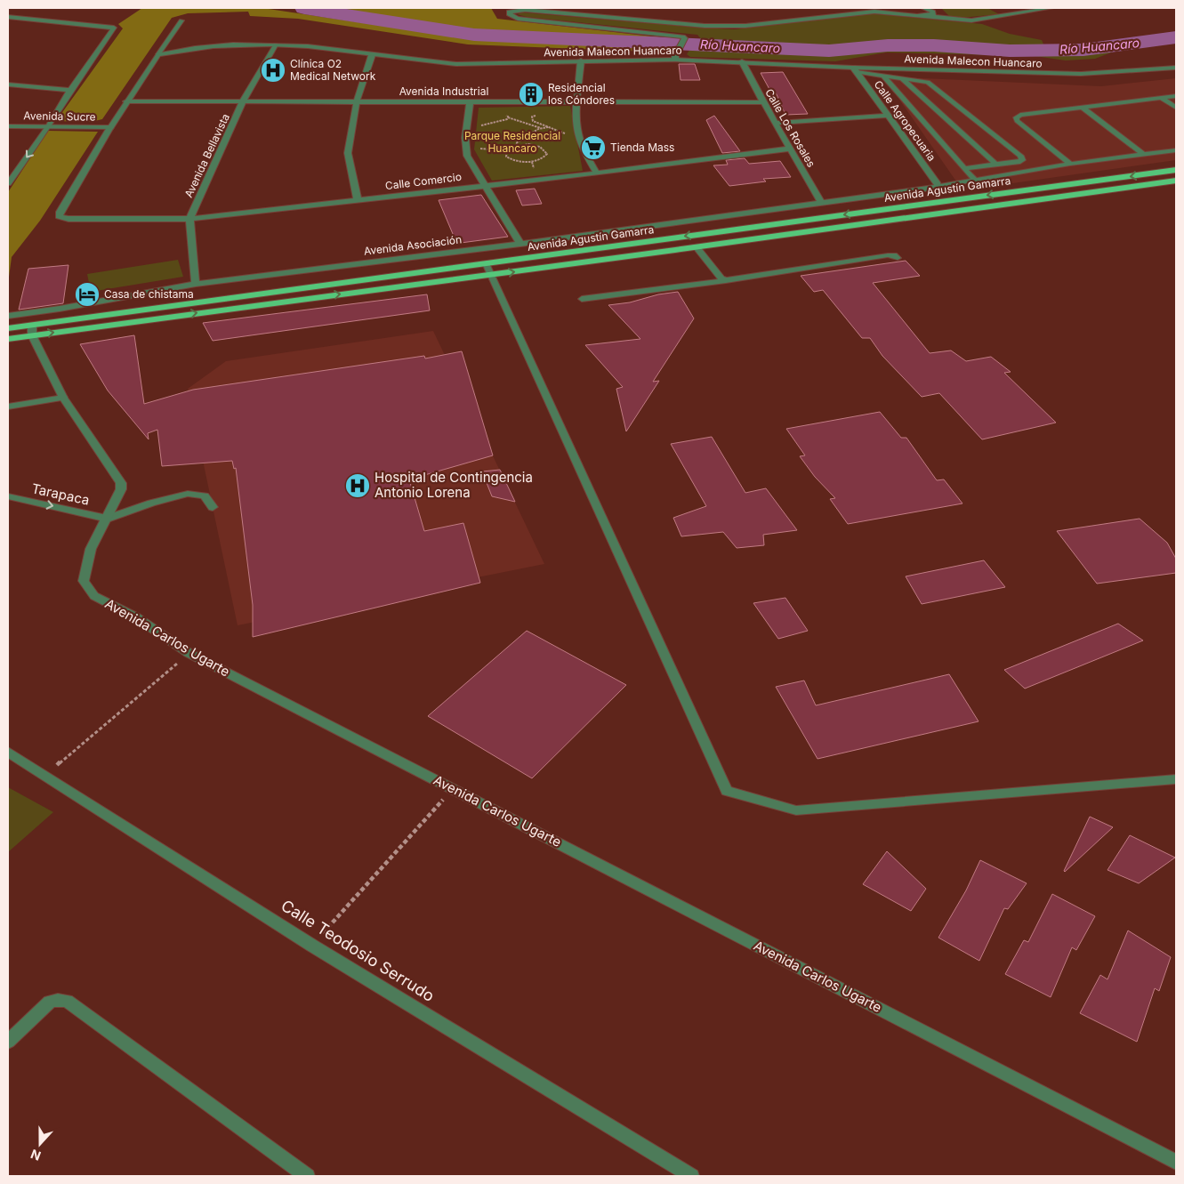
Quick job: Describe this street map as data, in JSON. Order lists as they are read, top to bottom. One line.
{"streets":{"highway":["Avenida Agustín Gamarra"],"street":["Avenida Malecon Huancaro","Avenida Industrial","Avenida Sucre","Calle Agropecuaria","Calle Los Rosales","Avenida Bellavista","Calle Comercio","Avenida Asociación","Tarapaca","Avenida Carlos Ugarte","Calle Teodosio Serrudo"]},"crossings":[["Avenida Malecon Huancaro","Calle Agropecuaria"],["Avenida Malecon Huancaro","Calle Los Rosales"],["Avenida Malecon Huancaro","Avenida Bellavista"],["Avenida Industrial","Calle Los Rosales"],["Avenida Industrial","Avenida Bellavista"],["Avenida Sucre","Calle Comercio"],["Calle Agropecuaria","Avenida Asociación"],["Calle Los Rosales","Calle Comercio"],["Calle Los Rosales","Avenida Asociación"],["Avenida Bellavista","Calle Comercio"],["Avenida Bellavista","Avenida Asociación"],["Avenida Agustín Gamarra","Avenida Carlos Ugarte"],["Tarapaca","Avenida Carlos Ugarte"]],"one_way":["Tarapaca"],"water":["Río Huancaro"],"parks":["Parque Residencial Huancaro"],"places":{"hospital":["Clínica O2 Medical Network","Hospital de Contingencia Antonio Lorena"],"building":["Residencial los Cóndores"],"supermarket":["Tienda Mass"],"hotel":["Casa de chistama"]},"north":"bottom"}
